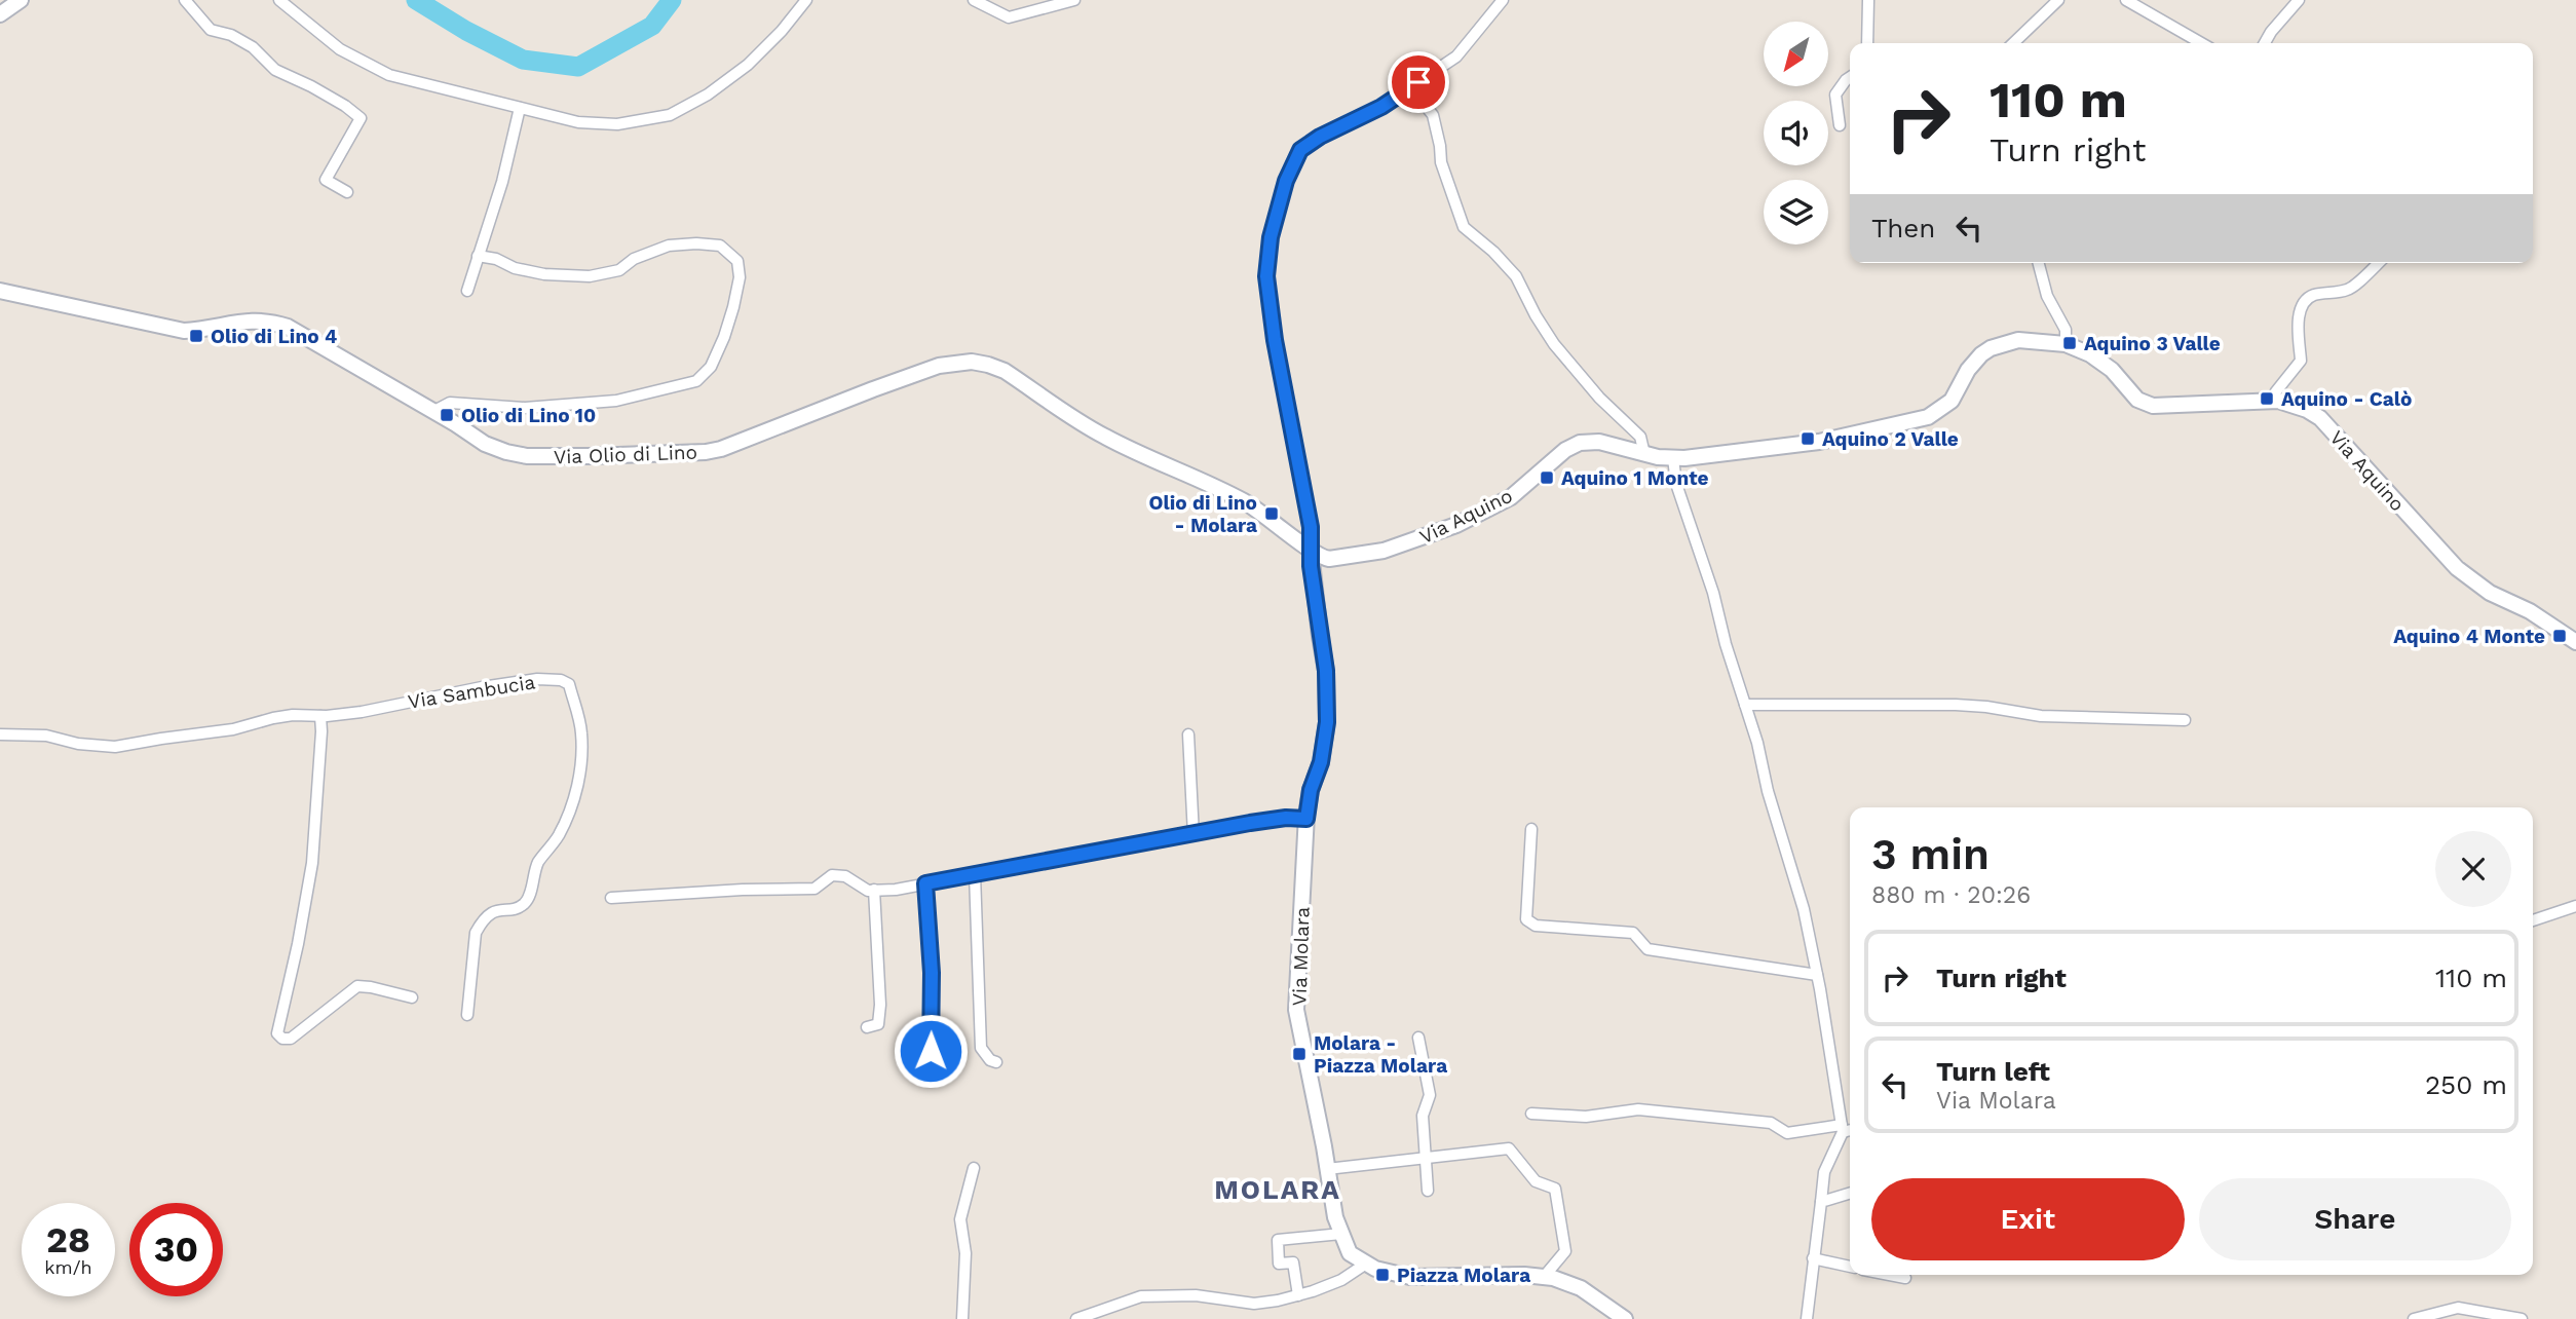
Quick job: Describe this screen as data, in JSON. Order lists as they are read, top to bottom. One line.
{"streets":{"street":["Via Olio di Lino","Via Aquino","Via Sambucia","Via Molara"]},"crossings":[["Via Olio di Lino","Via Aquino"],["Via Olio di Lino","Via Molara"],["Via Aquino","Via Molara"]],"districts":["MOLARA"],"places":{"transit":["Olio di Lino 4","Aquino 3 Valle","Aquino - Calò","Olio di Lino 10","Aquino 2 Valle","Aquino 1 Monte","Olio di Lino - Molara","Aquino 4 Monte","Molara - Piazza Molara","Piazza Molara"]},"north":"bottom left","page":{"turn":["110 m","Turn right"],"then":"Then","heading":["3 min","880 m · 20:26"],"list":[{"name":"Turn right","value":"110 m"},{"name":"Turn left","note":"Via Molara","value":"250 m"}],"buttons":["Exit","Share"],"speed":"28 km/h","limit":"30"}}
